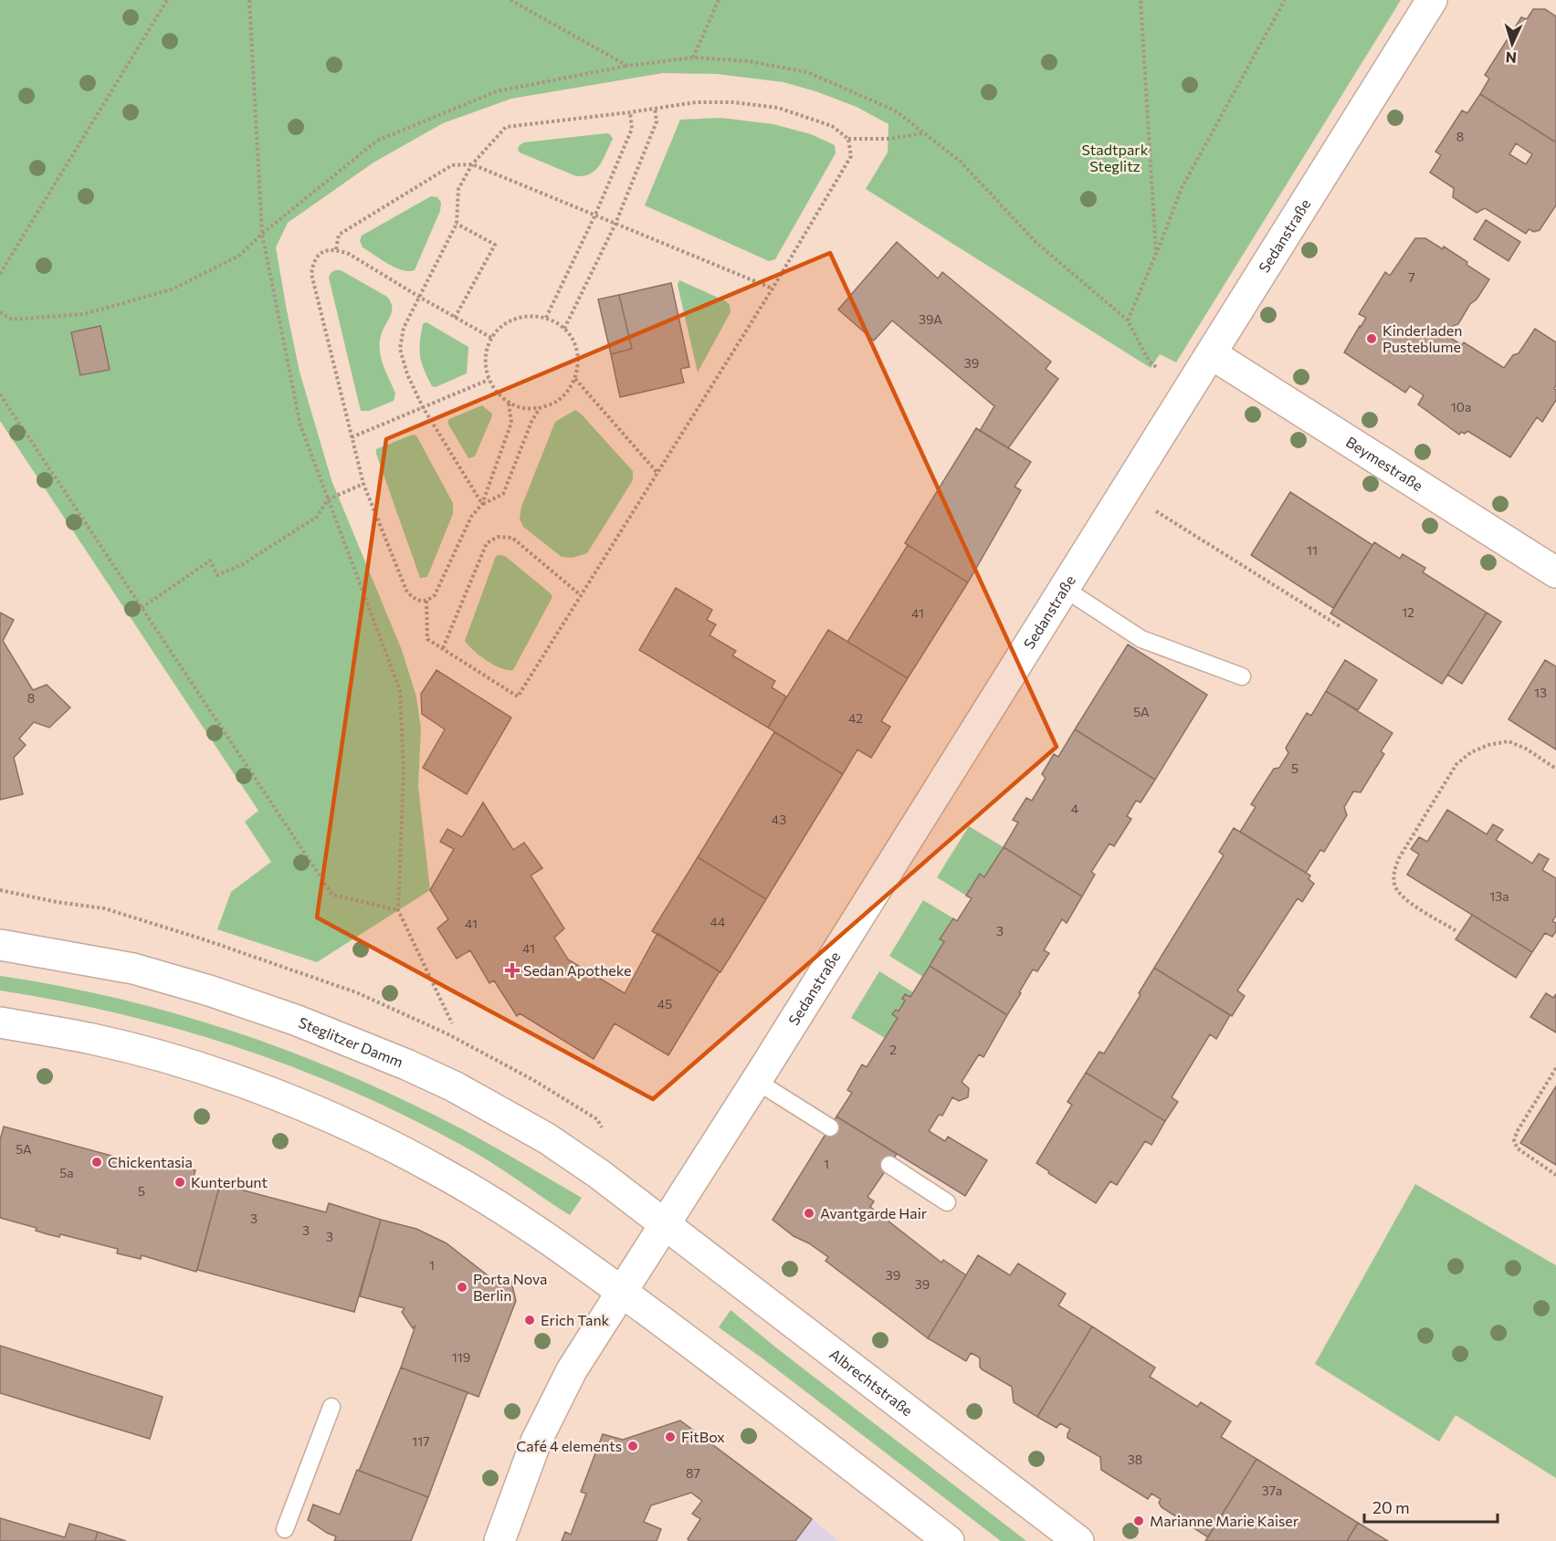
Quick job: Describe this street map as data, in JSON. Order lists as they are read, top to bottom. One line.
{"streets":{"main road":["Sedanstraße","Beymestraße","Steglitzer Damm","Albrechtstraße"]},"crossings":[["Sedanstraße","Beymestraße"],["Sedanstraße","Steglitzer Damm"],["Sedanstraße","Albrechtstraße"],["Steglitzer Damm","Albrechtstraße"]],"parks":["Stadtpark Steglitz"],"places":{"other":["Kinderladen Pusteblume","Chickentasia","Kunterbunt","Avantgarde Hair","Porta Nova Berlin","Erich Tank","FitBox","Café 4 elements","Marianne Marie Kaiser"],"health":["Sedan Apotheke"]},"house_numbers":["8","7","39A","39","10a","11","12","41","13","8","5A","42","5","4","43","13a","44","41","3","41","45","2","5A","1","5a","5","3","3","3","1","39","39","119","117","38","87","37a"],"scale_bar":"20 m","north":"bottom"}
